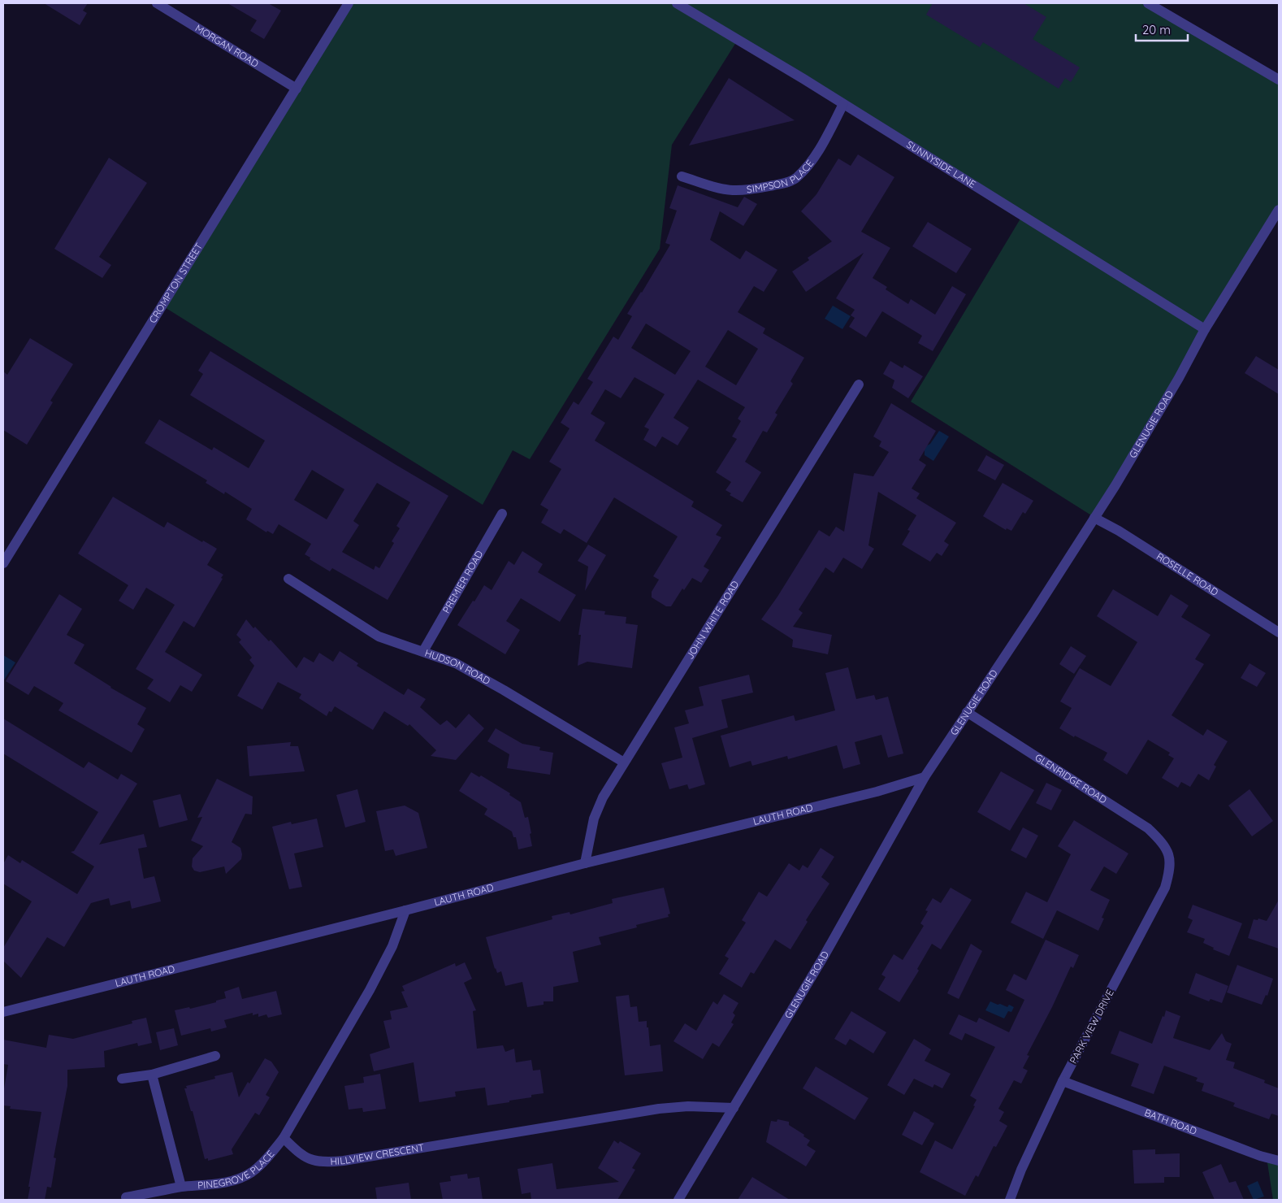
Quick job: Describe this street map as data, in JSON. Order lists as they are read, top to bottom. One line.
{"streets":{"street":["MORGAN ROAD","SUNNYSIDE LANE","SIMPSON PLACE","CROMPTON STREET","GLENUGIE ROAD","ROSELLE ROAD","PREMIER ROAD","JOHN WHITE ROAD","HUDSON ROAD","GLENRIDGE ROAD","LAUTH ROAD","PARK VIEW DRIVE","BATH ROAD","HILLVIEW CRESCENT","PINEGROVE PLACE"]},"crossings":[["MORGAN ROAD","CROMPTON STREET"],["SUNNYSIDE LANE","SIMPSON PLACE"],["SUNNYSIDE LANE","GLENUGIE ROAD"],["GLENUGIE ROAD","ROSELLE ROAD"],["GLENUGIE ROAD","GLENRIDGE ROAD"],["GLENUGIE ROAD","LAUTH ROAD"],["GLENUGIE ROAD","HILLVIEW CRESCENT"],["PREMIER ROAD","HUDSON ROAD"],["JOHN WHITE ROAD","HUDSON ROAD"],["JOHN WHITE ROAD","LAUTH ROAD"],["GLENRIDGE ROAD","PARK VIEW DRIVE"],["PARK VIEW DRIVE","BATH ROAD"],["HILLVIEW CRESCENT","PINEGROVE PLACE"]],"scale_bar":"20 m"}
